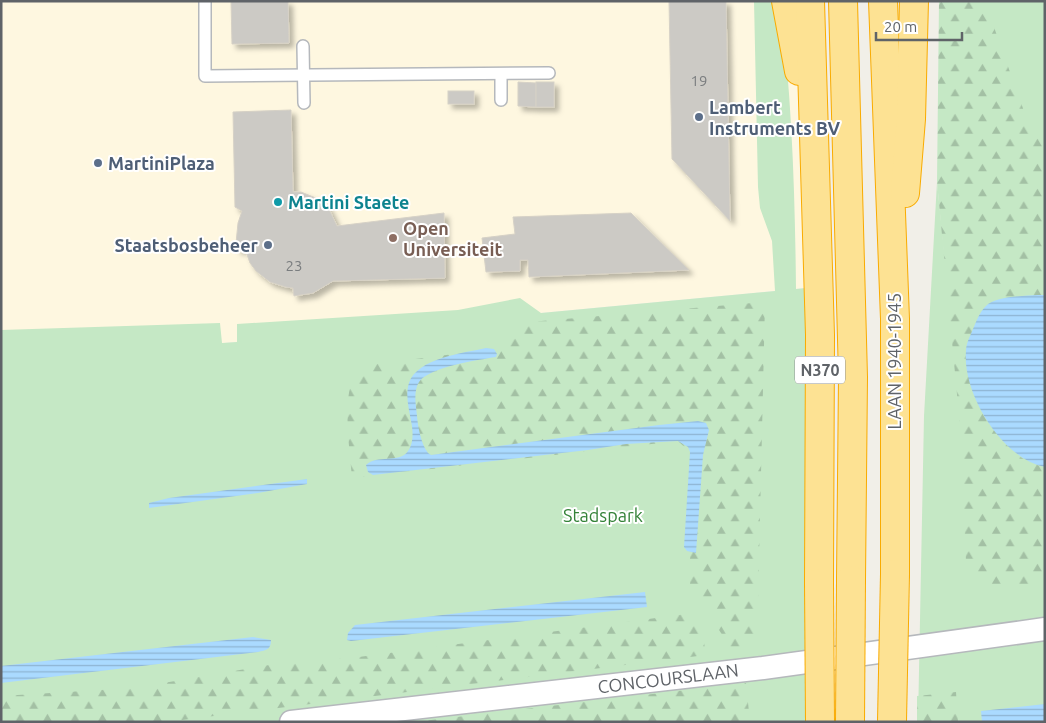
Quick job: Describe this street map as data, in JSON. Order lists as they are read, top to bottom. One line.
{"streets":{"highway":["LAAN 1940-1945","N370"],"street":["CONCOURSLAAN"]},"parks":["Stadspark"],"places":["Lambert Instruments BV","MartiniPlaza","Martini Staete","Open Universiteit","Staatsbosbeheer"],"house_numbers":["19","23"],"scale_bar":"20 m"}
